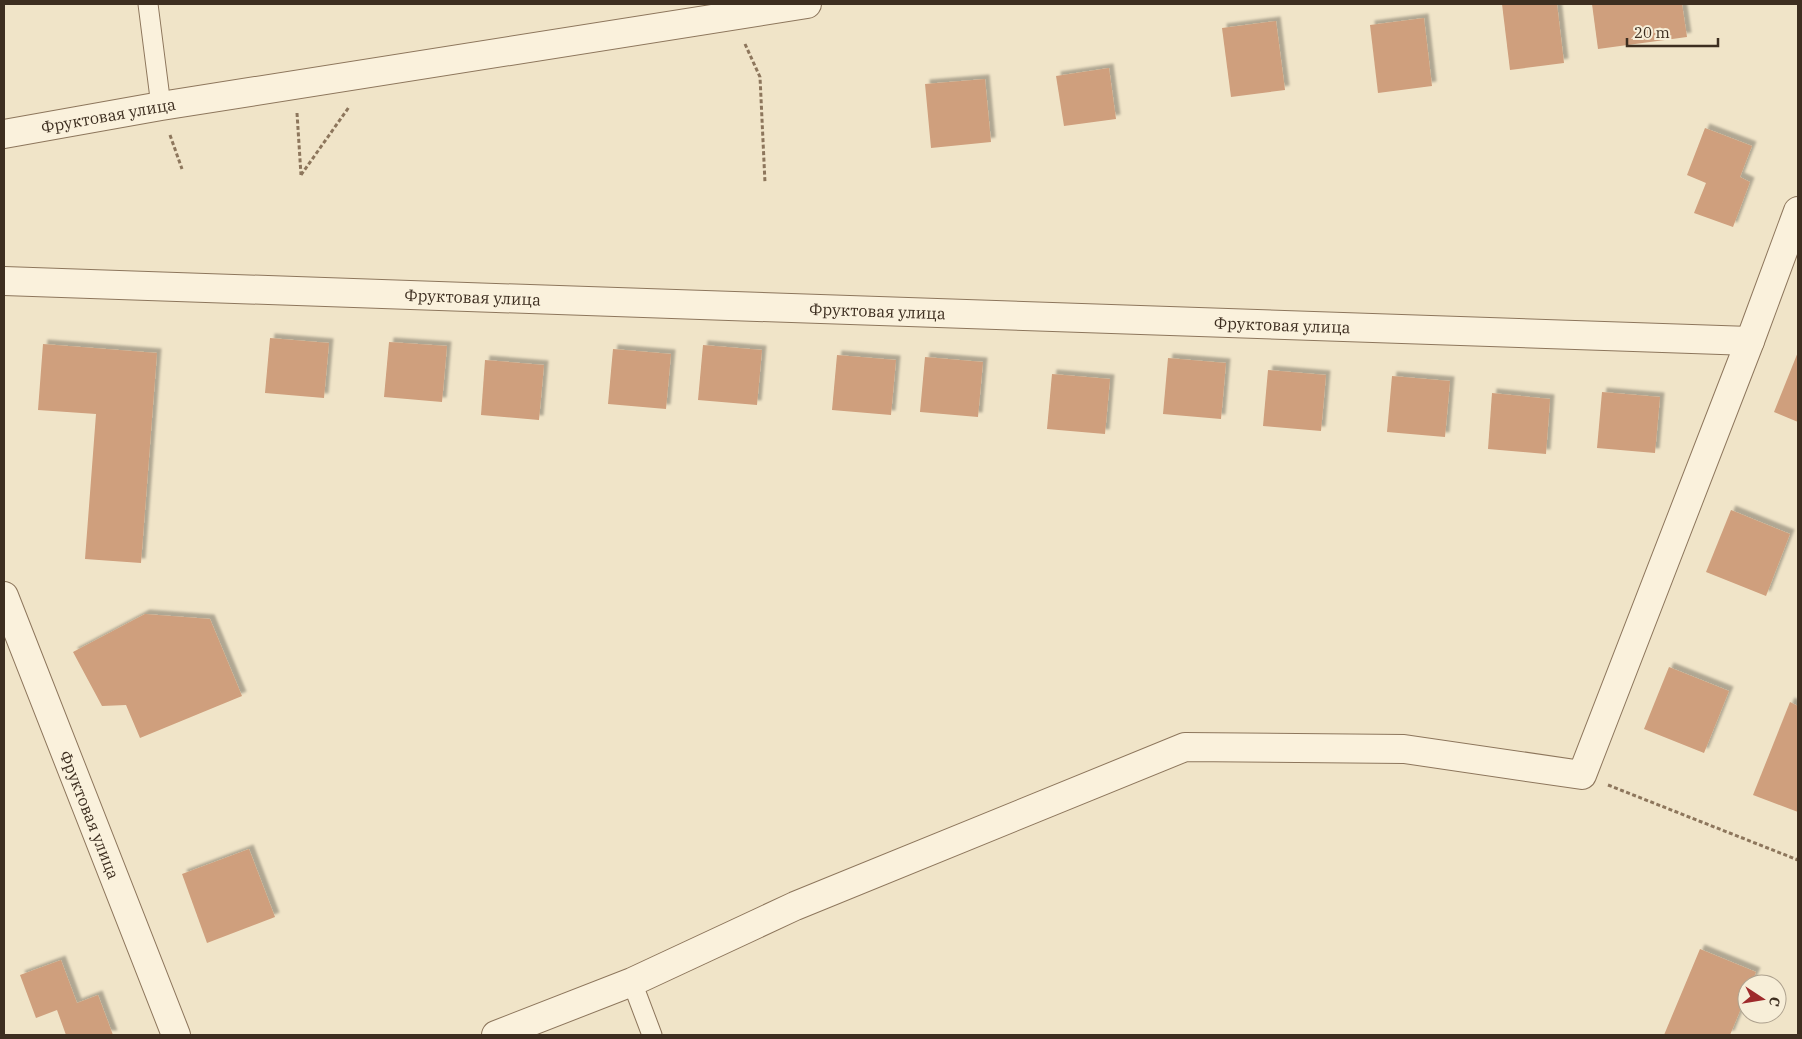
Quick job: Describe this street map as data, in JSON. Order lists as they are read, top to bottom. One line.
{"streets":{"street":["Фруктовая улица"]},"scale_bar":"20 m","north":"right"}
